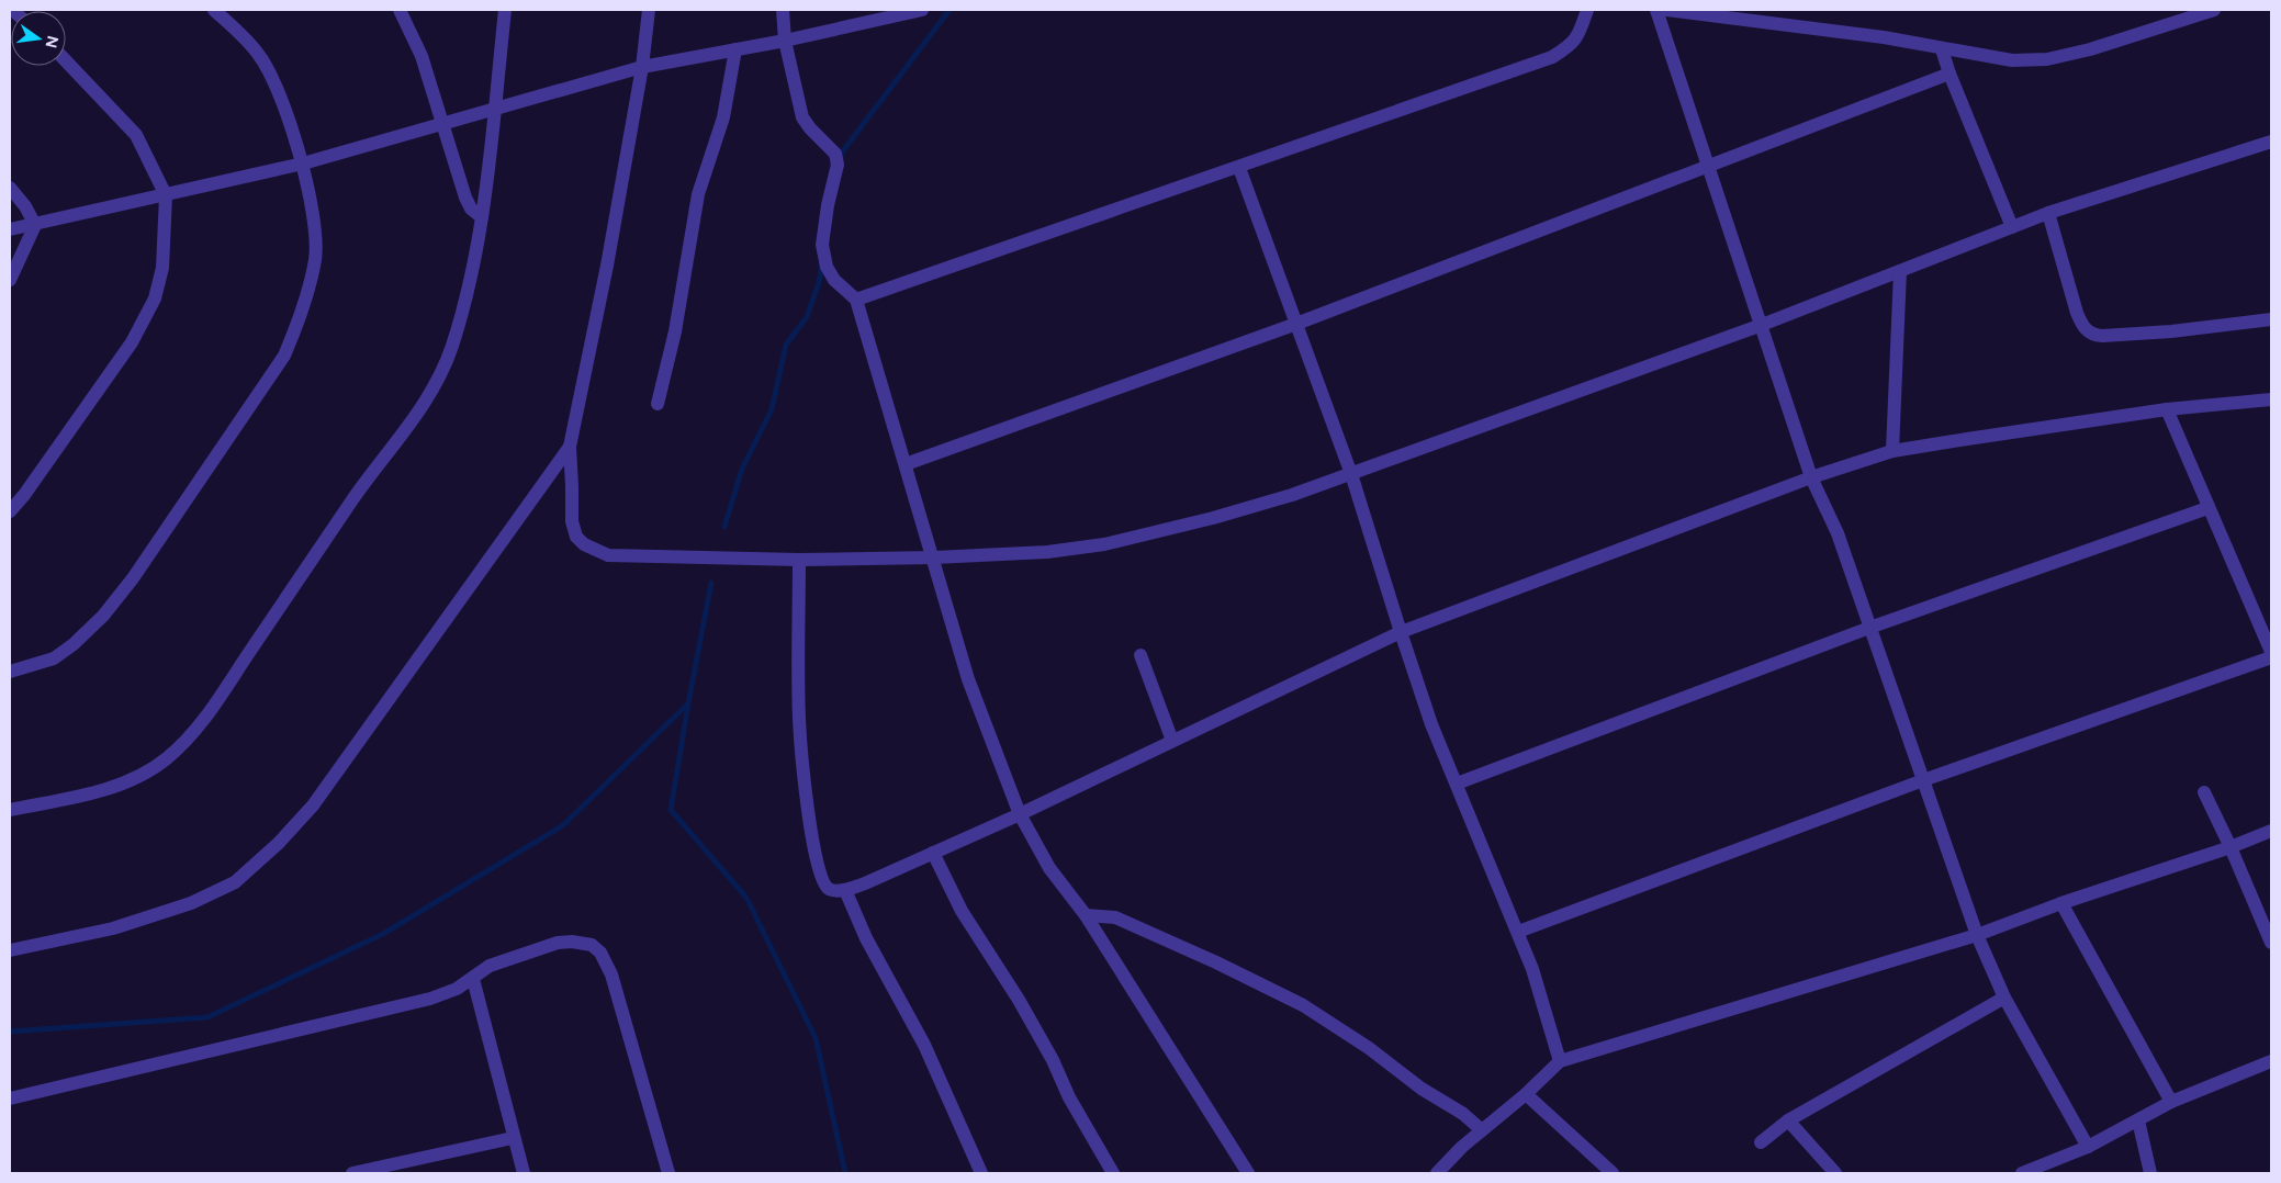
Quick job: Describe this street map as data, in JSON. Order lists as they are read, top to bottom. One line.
{"north":"right"}
